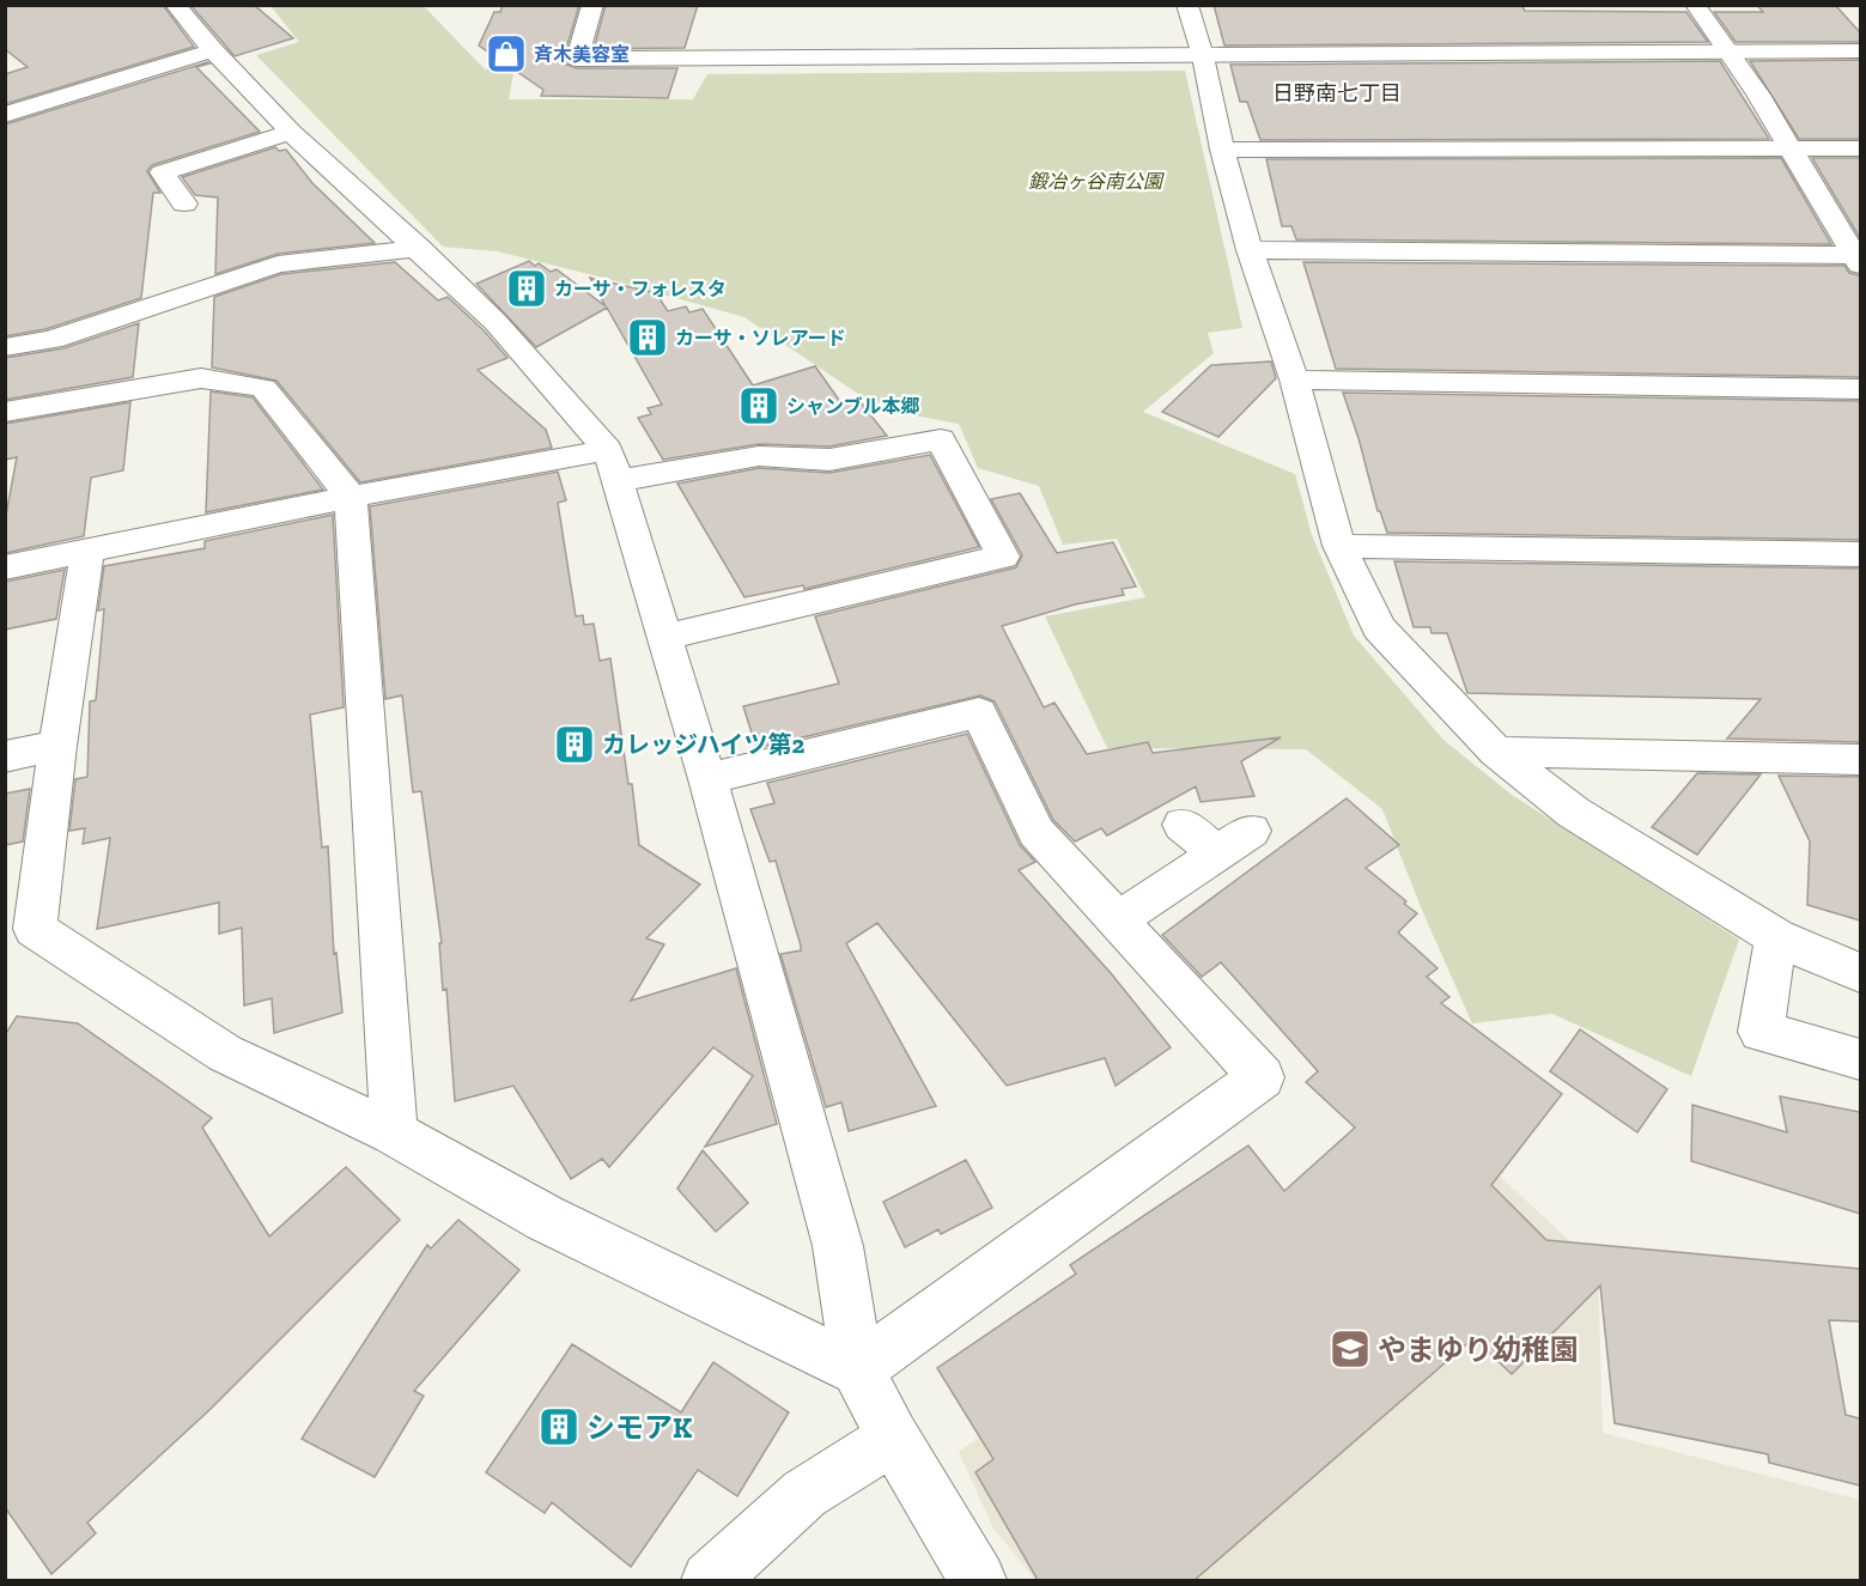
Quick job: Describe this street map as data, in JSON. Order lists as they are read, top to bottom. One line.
{"districts":["日野南七丁目"],"parks":["鍛冶ヶ谷南公園"],"places":{"shop":["斉木美容室"],"building":["カーサ・フォレスタ","カーサ・ソレアード","シャンブル本郷","カレッジハイツ第2","シモアK"],"school or university":["やまゆり幼稚園"]}}
